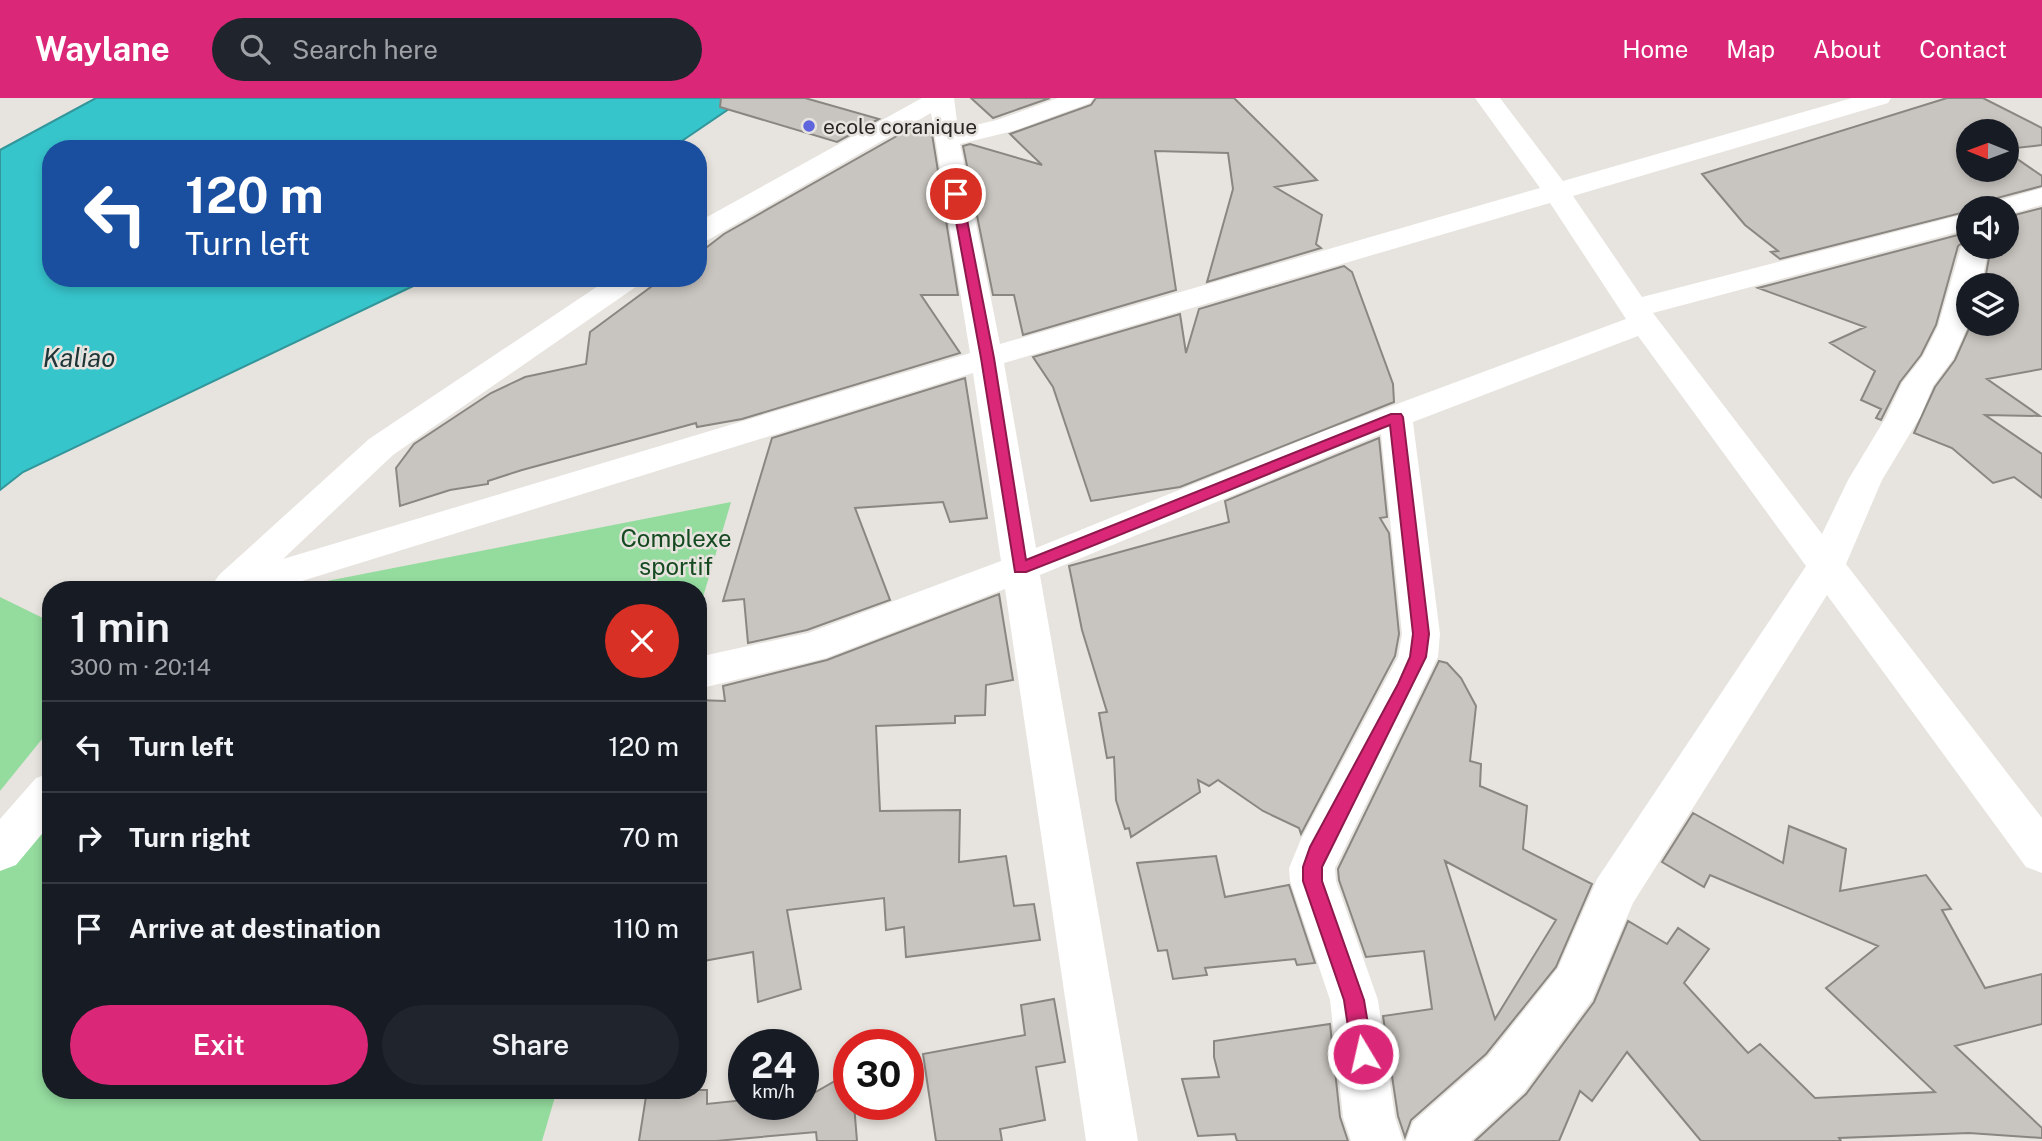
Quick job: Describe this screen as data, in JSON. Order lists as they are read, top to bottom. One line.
{"water":["Kaliao"],"parks":["Complexe sportif"],"places":["ecole coranique"],"north":"left","page":{"header":"Waylane","search":"Search here","nav":["Home","Map","About","Contact"],"turn":["120 m","Turn left"],"heading":["1 min","300 m · 20:14"],"list":[{"name":"Turn left","value":"120 m"},{"name":"Turn right","value":"70 m"},{"name":"Arrive at destination","value":"110 m"}],"buttons":["Exit","Share"],"speed":"24 km/h","limit":"30"}}
